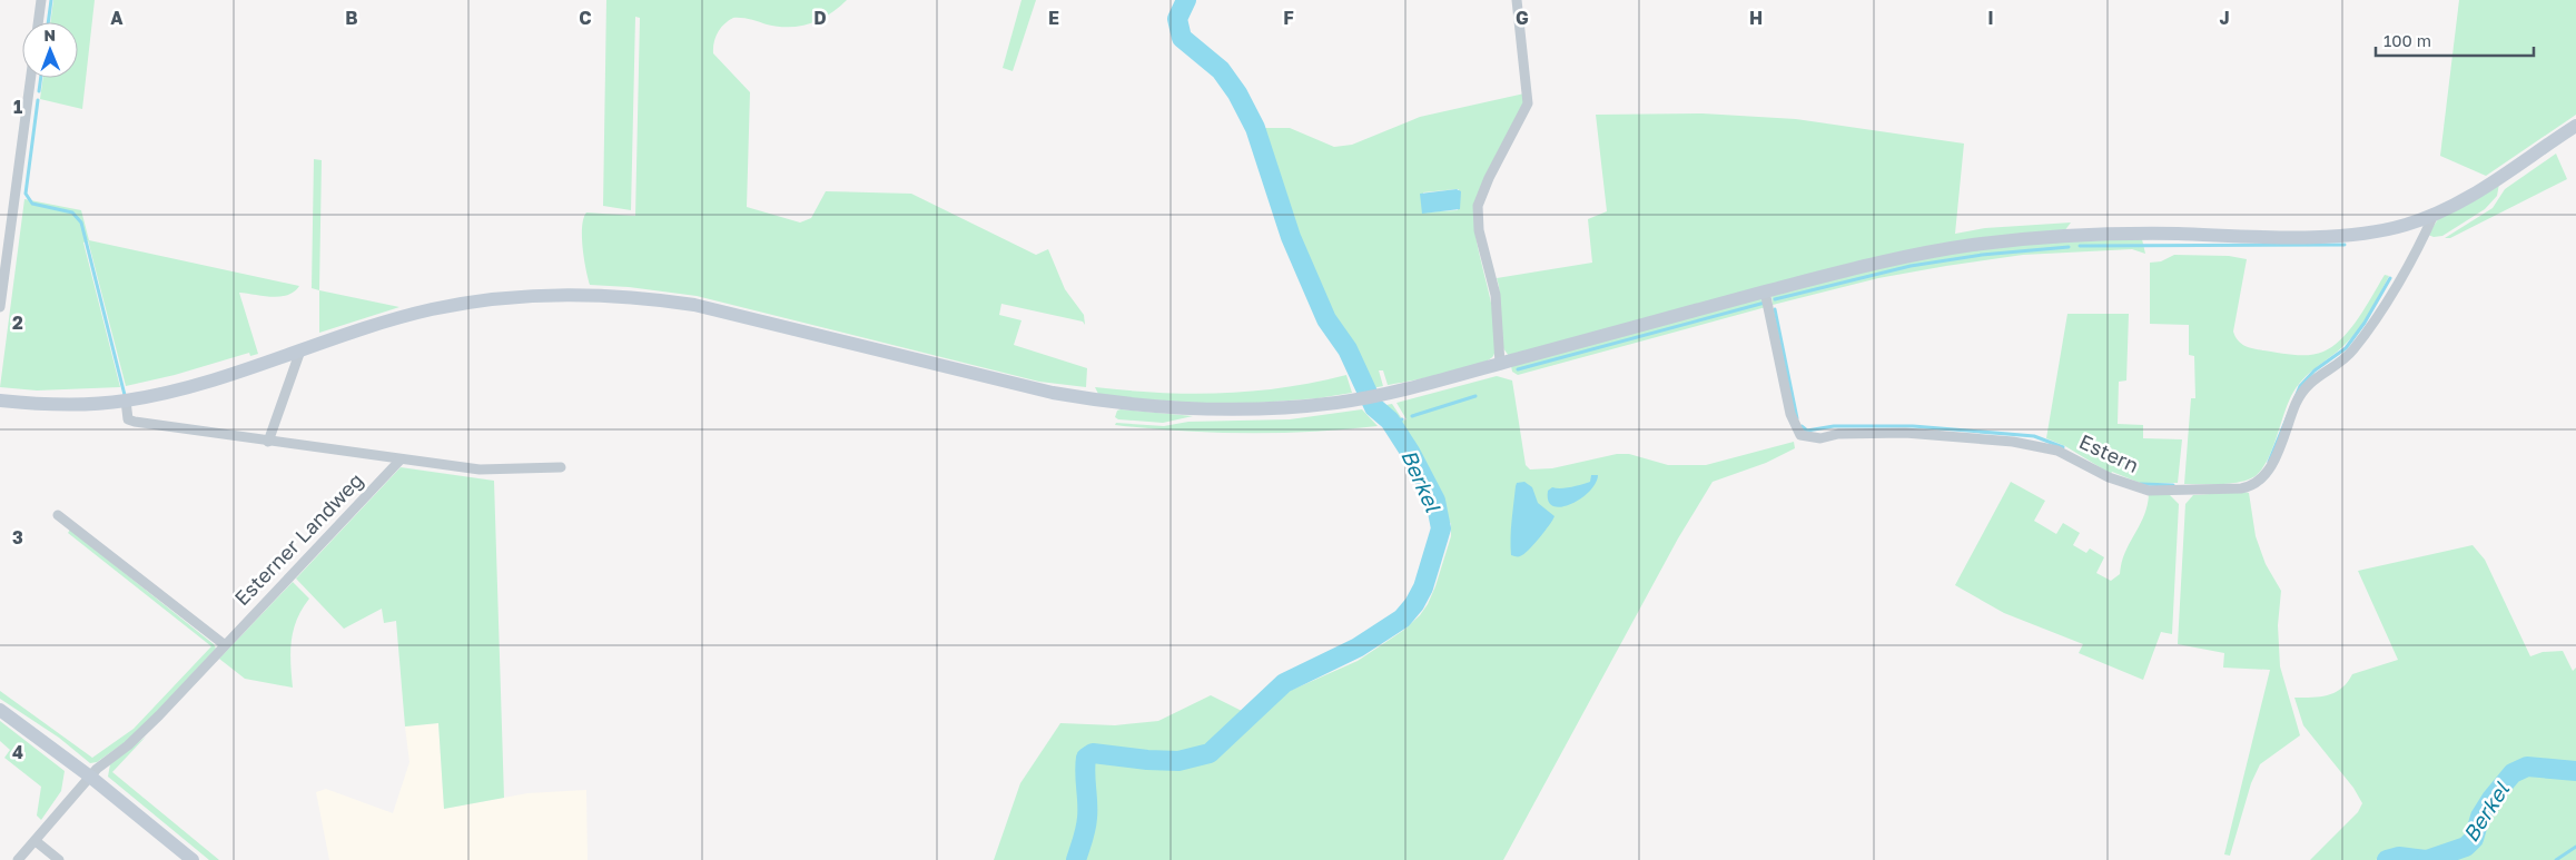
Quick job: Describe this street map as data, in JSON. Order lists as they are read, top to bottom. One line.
{"streets":{"street":["Estern","Esterner Landweg"]},"water":["Berkel"],"scale_bar":"100 m","north":"top","grid":{"columns":["A","B","C","D","E","F","G","H","I","J"],"rows":["1","2","3","4"]}}
